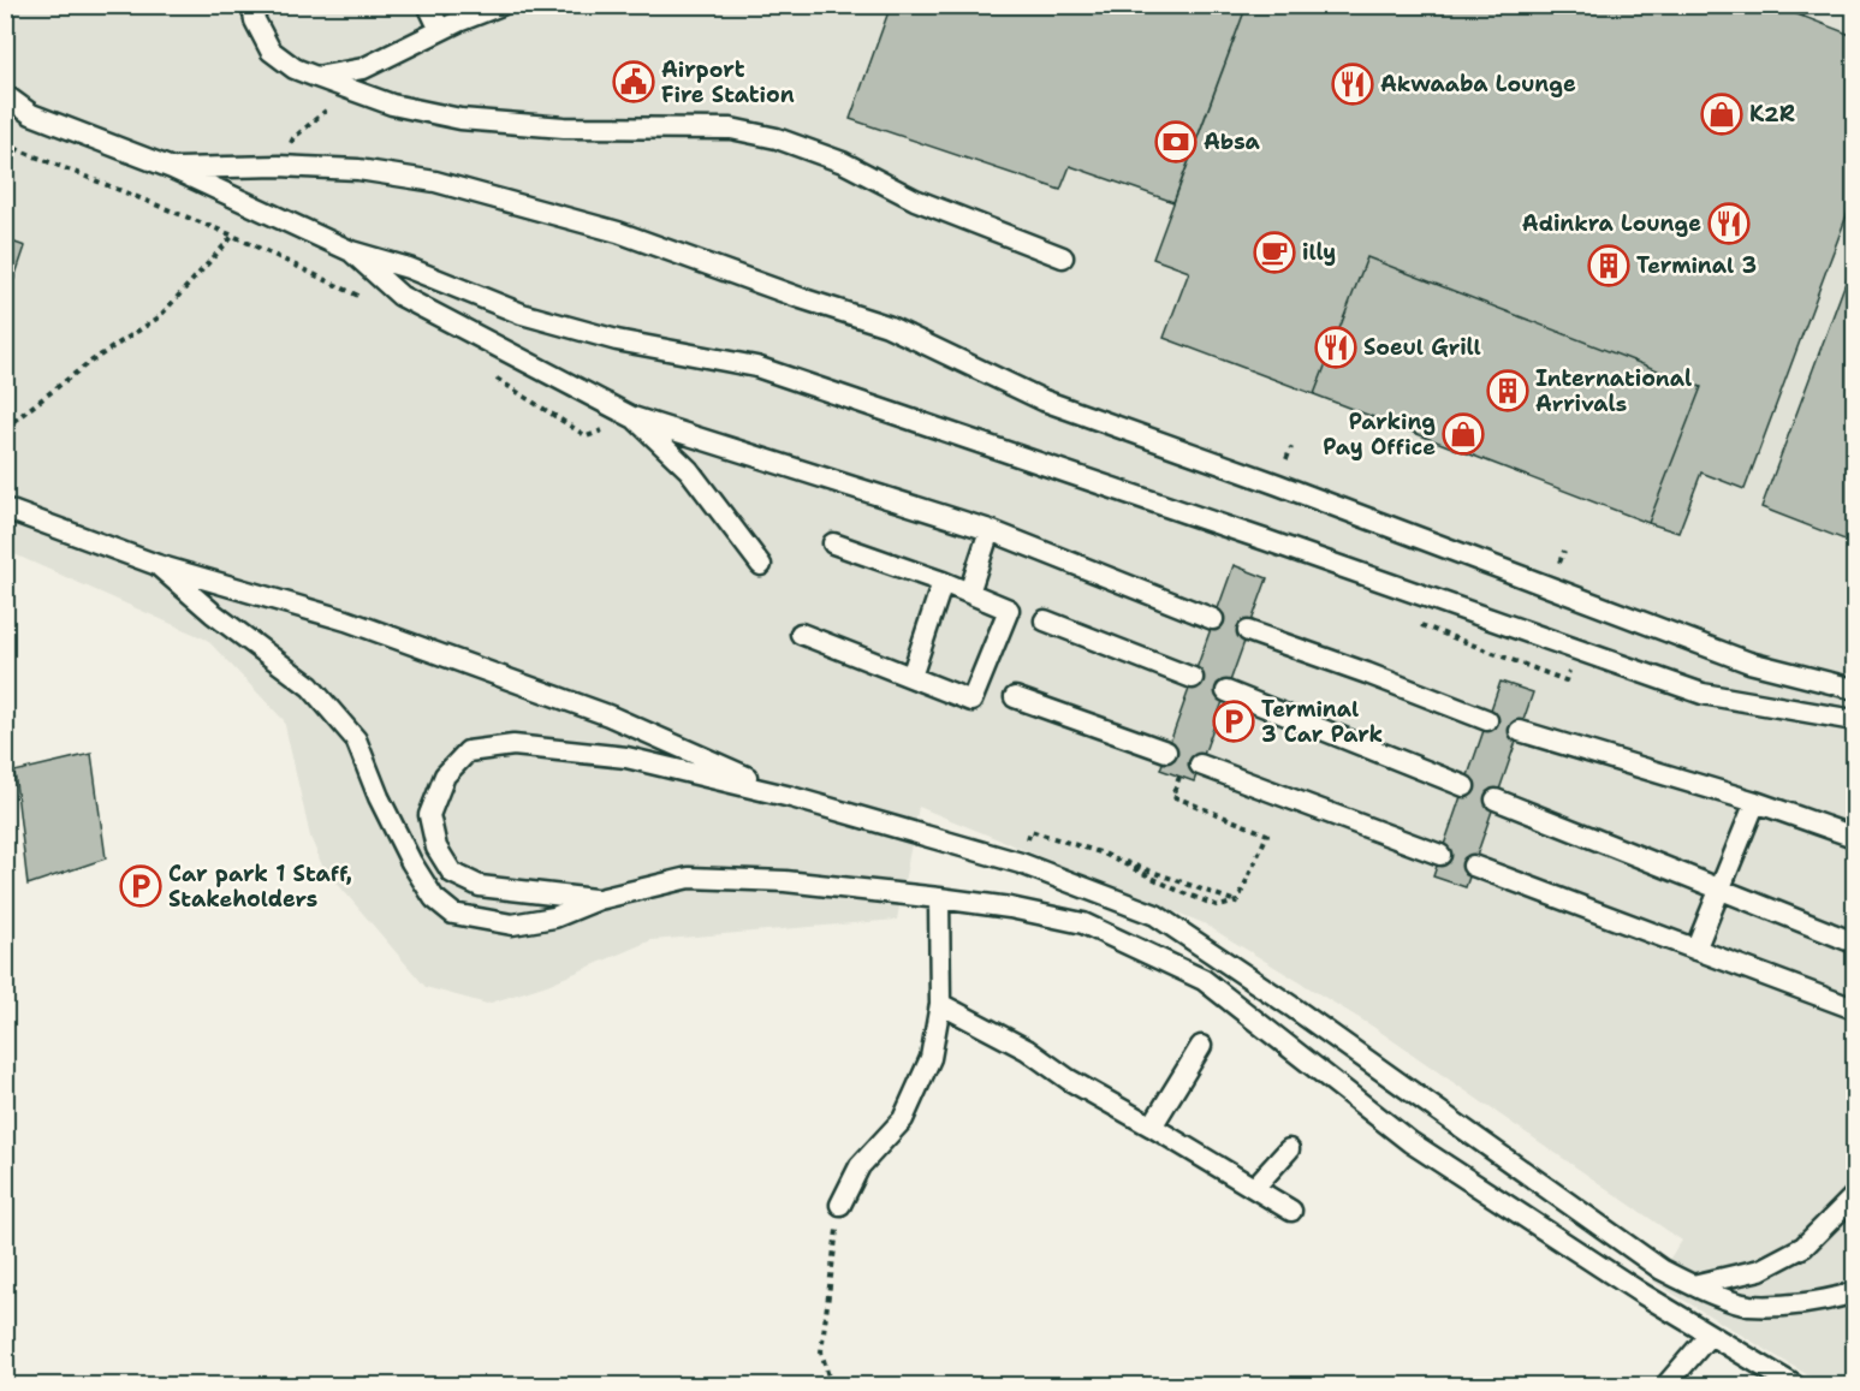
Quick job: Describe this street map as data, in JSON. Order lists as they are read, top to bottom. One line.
{"places":{"public building":["Airport Fire Station"],"restaurant":["Akwaaba Lounge","Adinkra Lounge","Soeul Grill"],"shop":["K2R","Parking Pay Office"],"bank":["Absa"],"cafe":["illy"],"building":["Terminal 3","International Arrivals"],"parking":["Terminal 3 Car Park","Car park 1 Staff, Stakeholders"]}}
